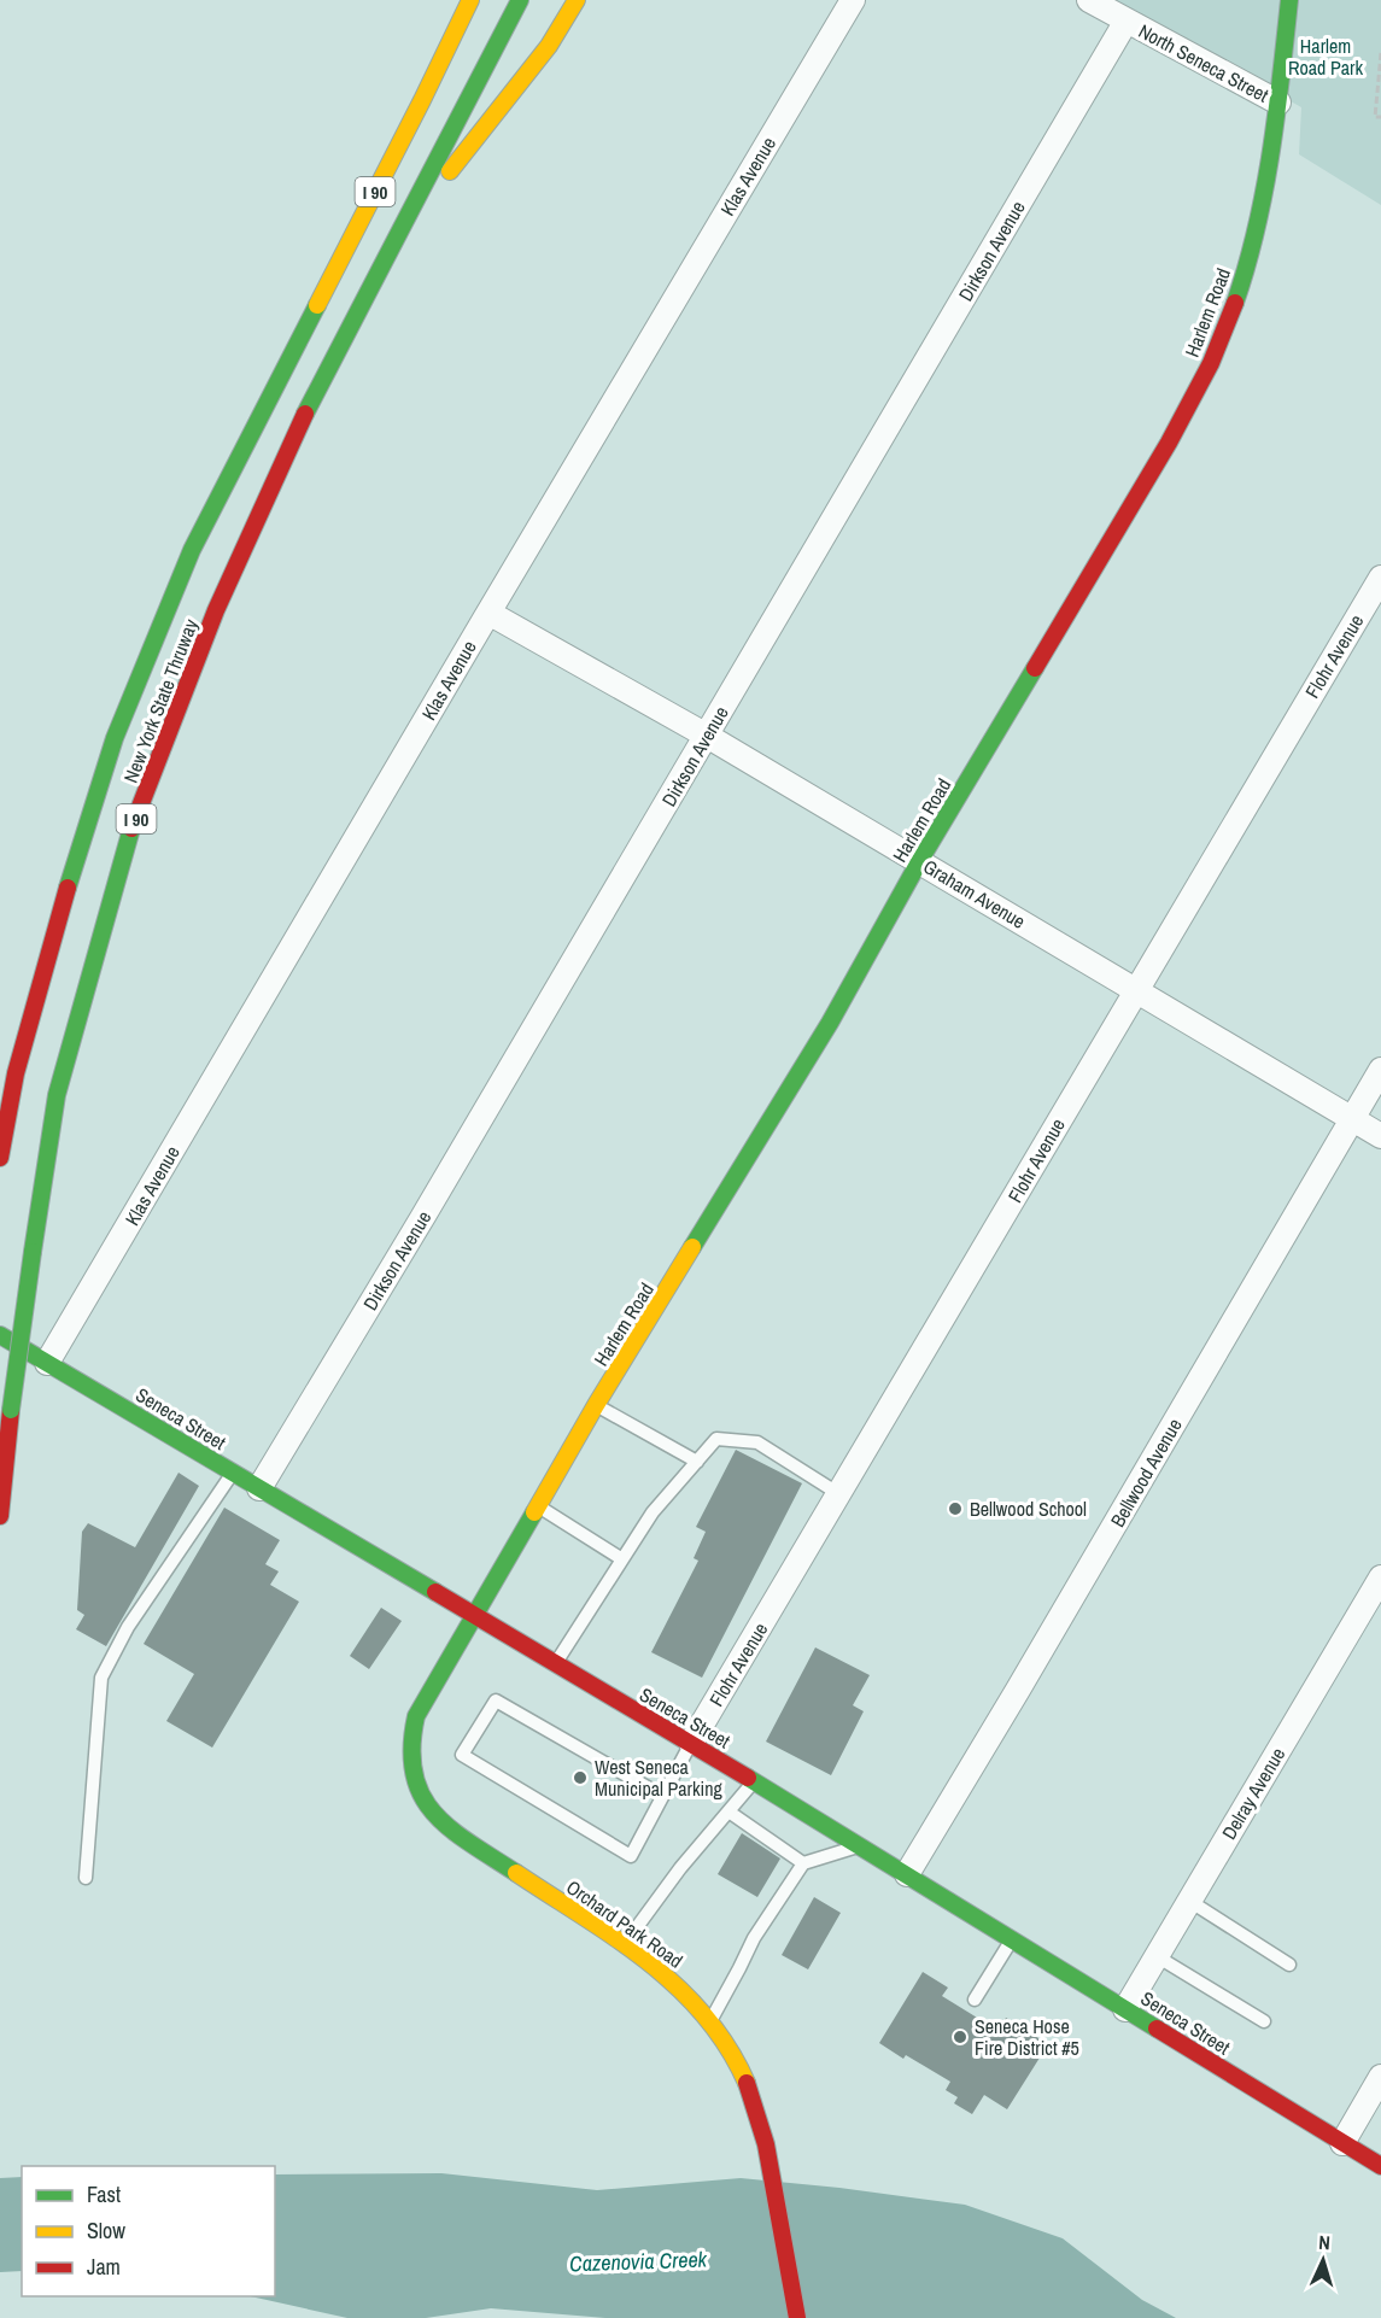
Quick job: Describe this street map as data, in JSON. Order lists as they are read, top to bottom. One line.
{"streets":{"main road":["I 90","Harlem Road","New York State Thruway","Seneca Street","Orchard Park Road"],"street":["North Seneca Street","Klas Avenue","Dirkson Avenue","Flohr Avenue","Graham Avenue","Bellwood Avenue","Delray Avenue"]},"crossings":[["North Seneca Street","Dirkson Avenue"],["North Seneca Street","Harlem Road"],["Klas Avenue","Graham Avenue"],["Klas Avenue","Seneca Street"],["Dirkson Avenue","Graham Avenue"],["Dirkson Avenue","Seneca Street"],["Harlem Road","Graham Avenue"],["Harlem Road","Seneca Street"],["Harlem Road","Orchard Park Road"],["Flohr Avenue","Graham Avenue"],["Flohr Avenue","Seneca Street"],["Graham Avenue","Bellwood Avenue"],["Seneca Street","Bellwood Avenue"],["Seneca Street","Delray Avenue"],["Seneca Street","Orchard Park Road"]],"water":["Cazenovia Creek"],"parks":["Harlem Road Park"],"places":["Bellwood School","West Seneca Municipal Parking","Seneca Hose Fire District #5"],"legend":["Fast","Slow","Jam"],"north":"top"}
